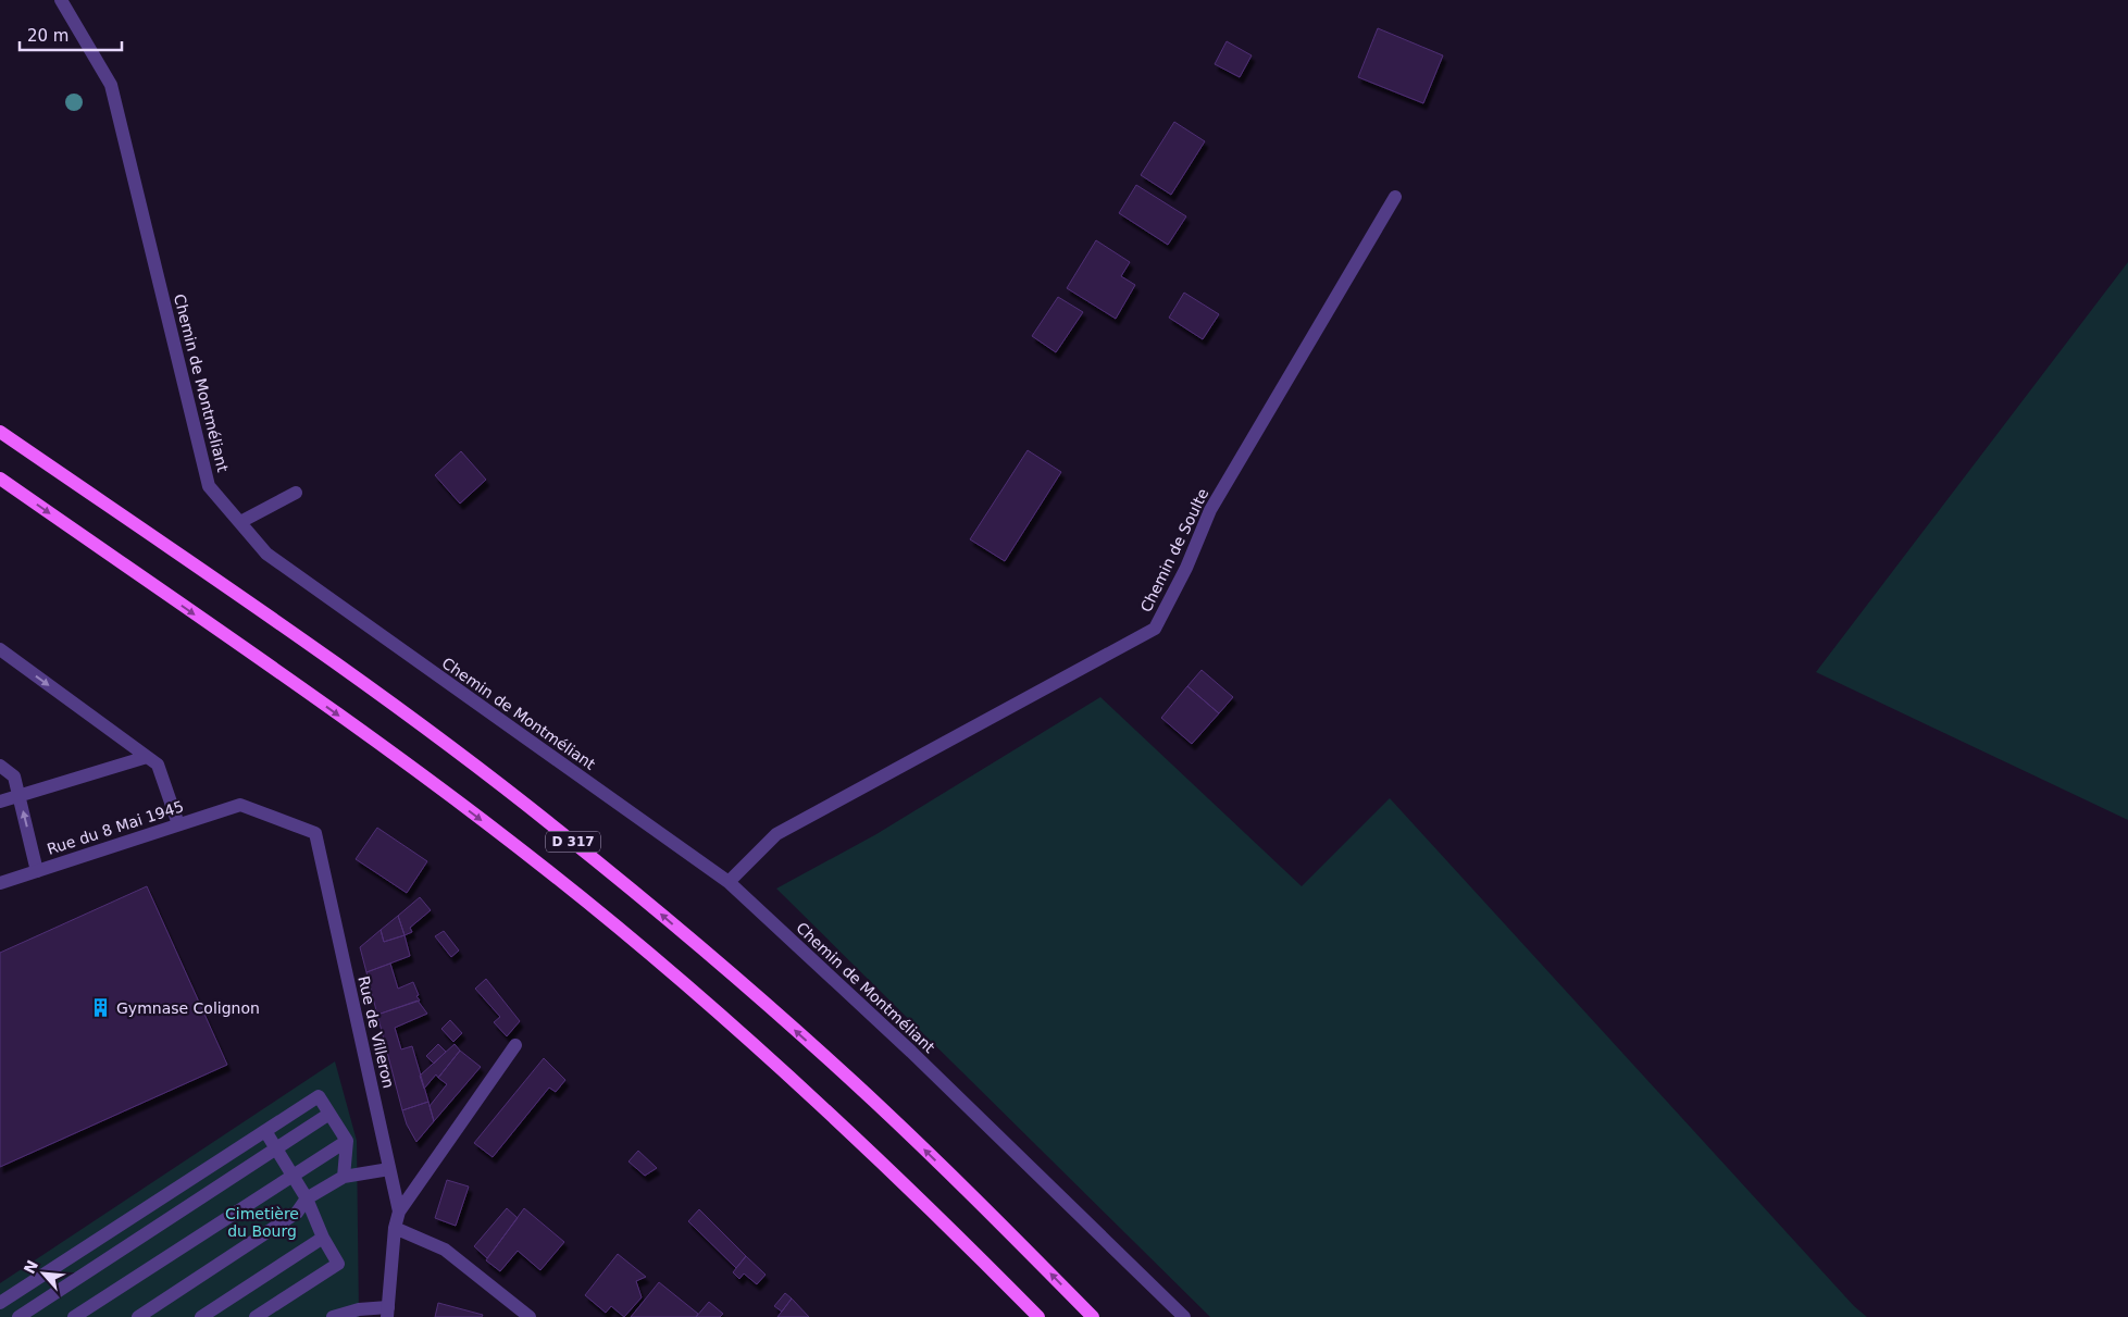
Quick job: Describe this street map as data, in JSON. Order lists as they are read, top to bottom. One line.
{"streets":{"main road":["D 317"],"street":["Chemin de Montméliant","Chemin de Soulte","Rue du 8 Mai 1945","Rue de Villeron"]},"crossings":[["Chemin de Montméliant","Chemin de Soulte"],["Rue du 8 Mai 1945","Rue de Villeron"]],"parks":["Cimetière du Bourg"],"places":{"building":["Gymnase Colignon"]},"scale_bar":"20 m","north":"top left"}
